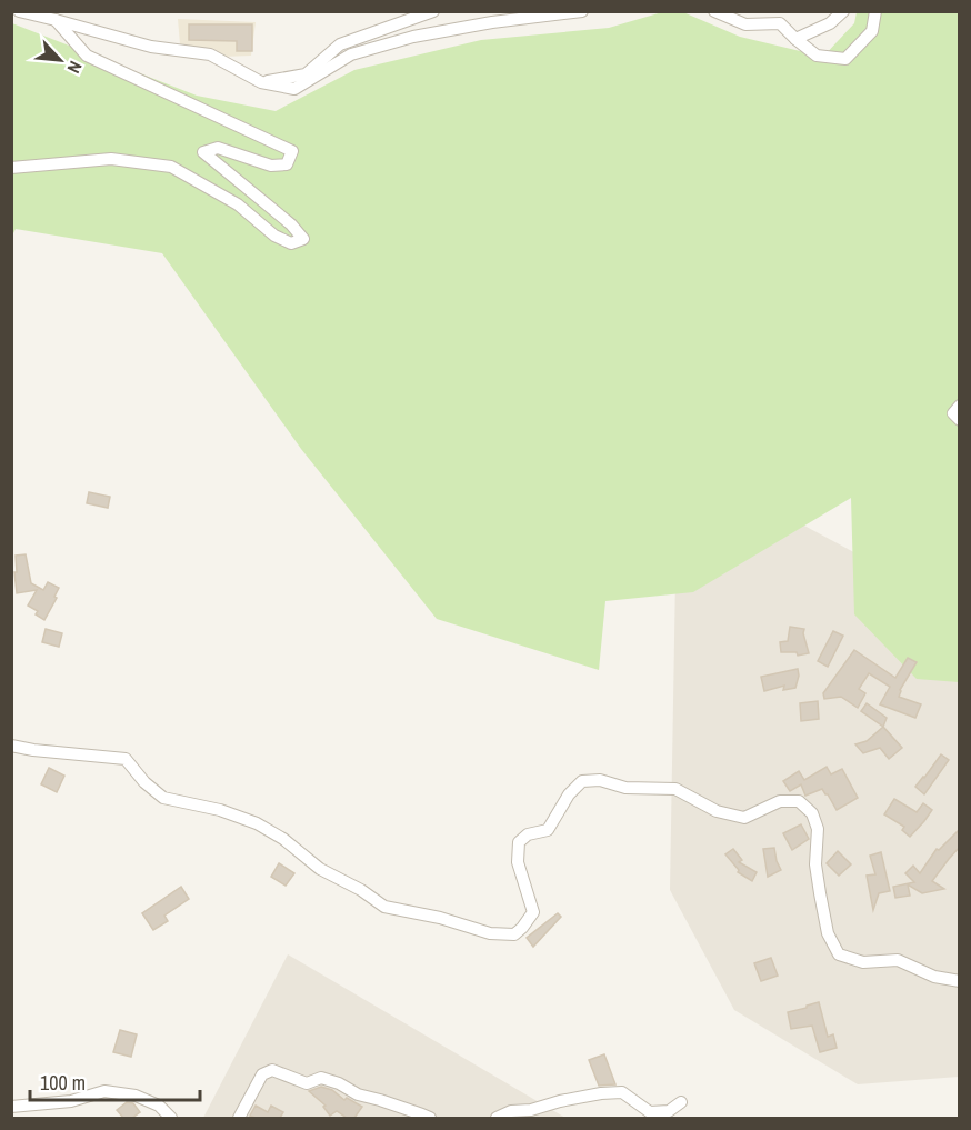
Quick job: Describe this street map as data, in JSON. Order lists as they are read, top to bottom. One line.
{"scale_bar":"100 m","north":"bottom right"}
